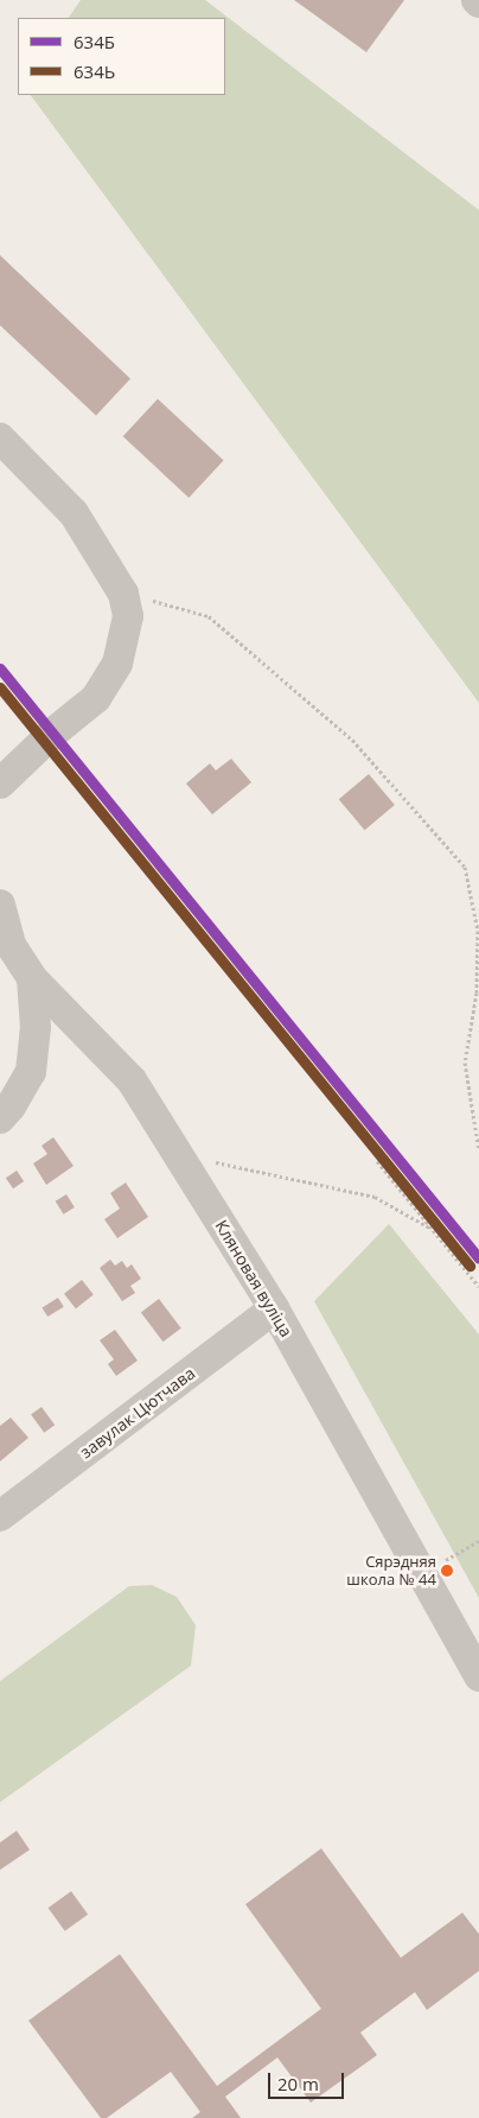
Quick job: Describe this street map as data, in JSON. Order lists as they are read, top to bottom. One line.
{"streets":{"street":["Кляновая вуліца","завулак Цютчава"]},"crossings":[["Кляновая вуліца","завулак Цютчава"]],"places":["Сярэдняя школа № 44"],"lines":["transit line 634Б","transit line 634Ь"],"legend":["634Б","634Ь"],"scale_bar":"20 m"}
